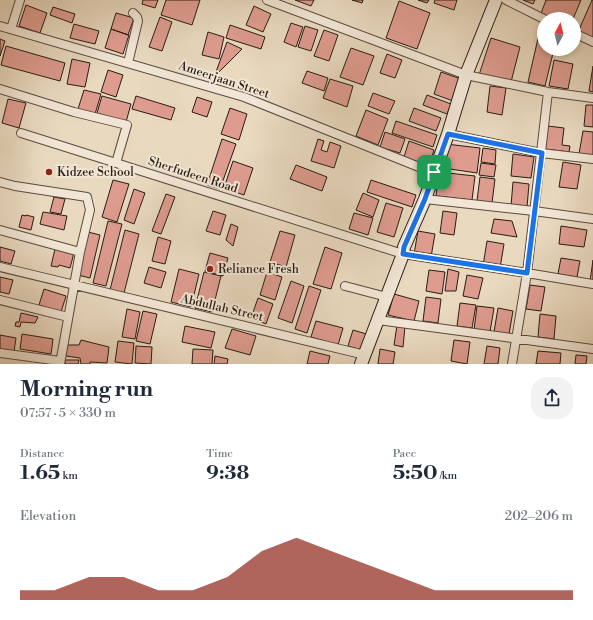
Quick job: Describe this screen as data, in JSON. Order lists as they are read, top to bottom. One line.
{"streets":{"street":["Ameerjaan Street","Sherfudeen Road","Abdullah Street"]},"places":["Kidzee School","Reliance Fresh"],"north":"top","page":{"heading":["Morning run","07:57 · 5 × 330 m"],"stats":[["Distance","1.65 km"],["Time","9:38"],["Pace","5:50 /km"]],"chart":["Elevation","202–206 m"]}}
